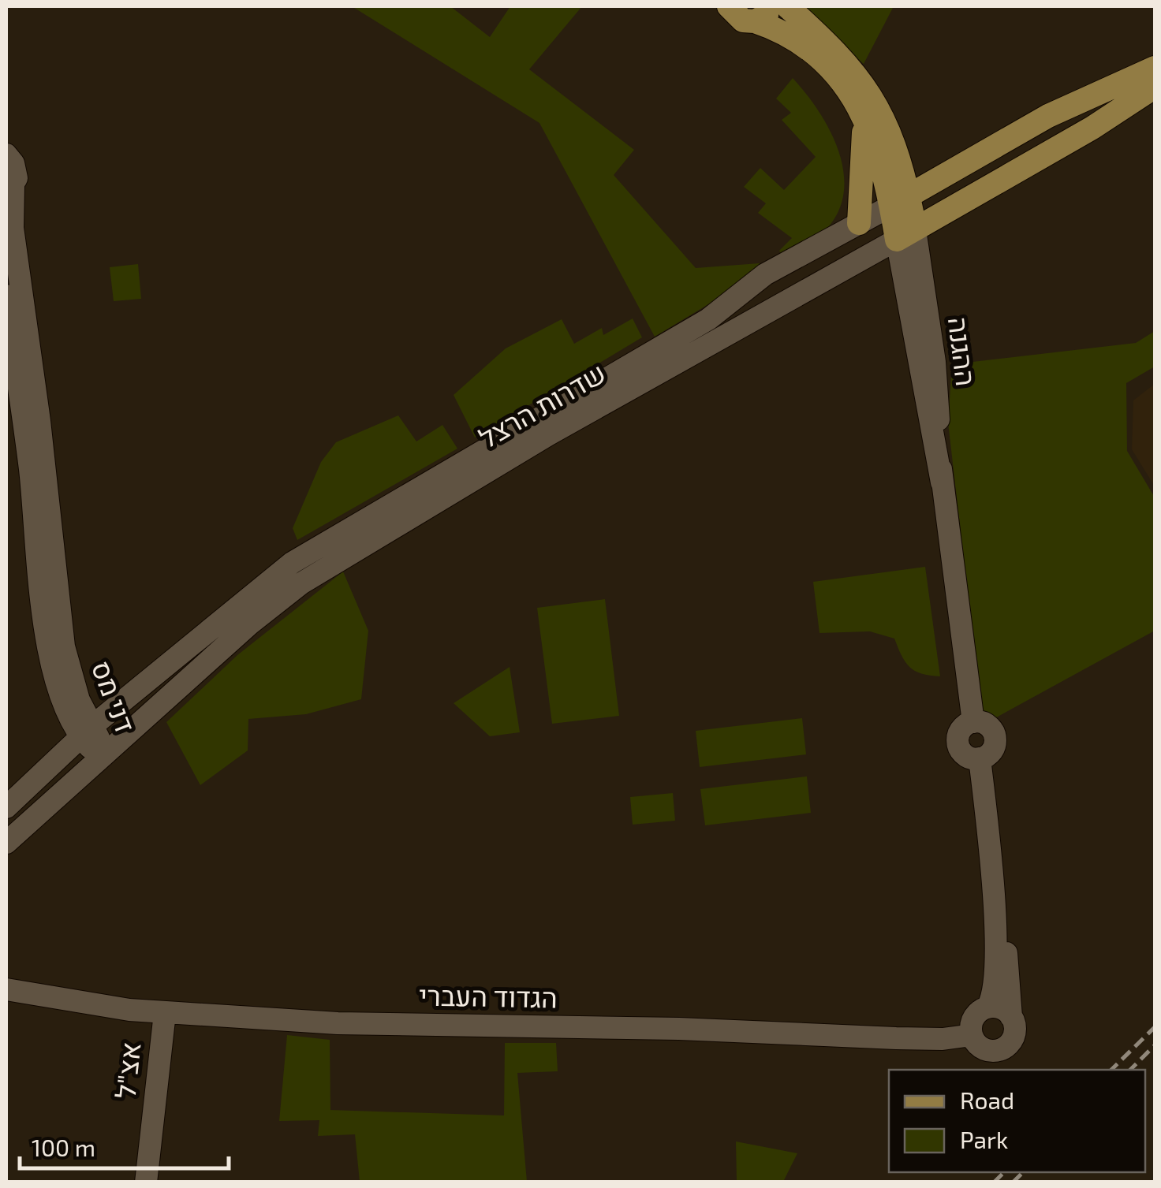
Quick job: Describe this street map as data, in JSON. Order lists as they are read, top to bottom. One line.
{"streets":{"main road":["שדרות הרצל"],"street":["ההגנה","דני מס","הגדוד העברי","אצ\"ל"]},"crossings":[["ההגנה","שדרות הרצל"],["שדרות הרצל","דני מס"],["הגדוד העברי","אצ\"ל"]],"legend":["Road","Park"],"scale_bar":"100 m"}
